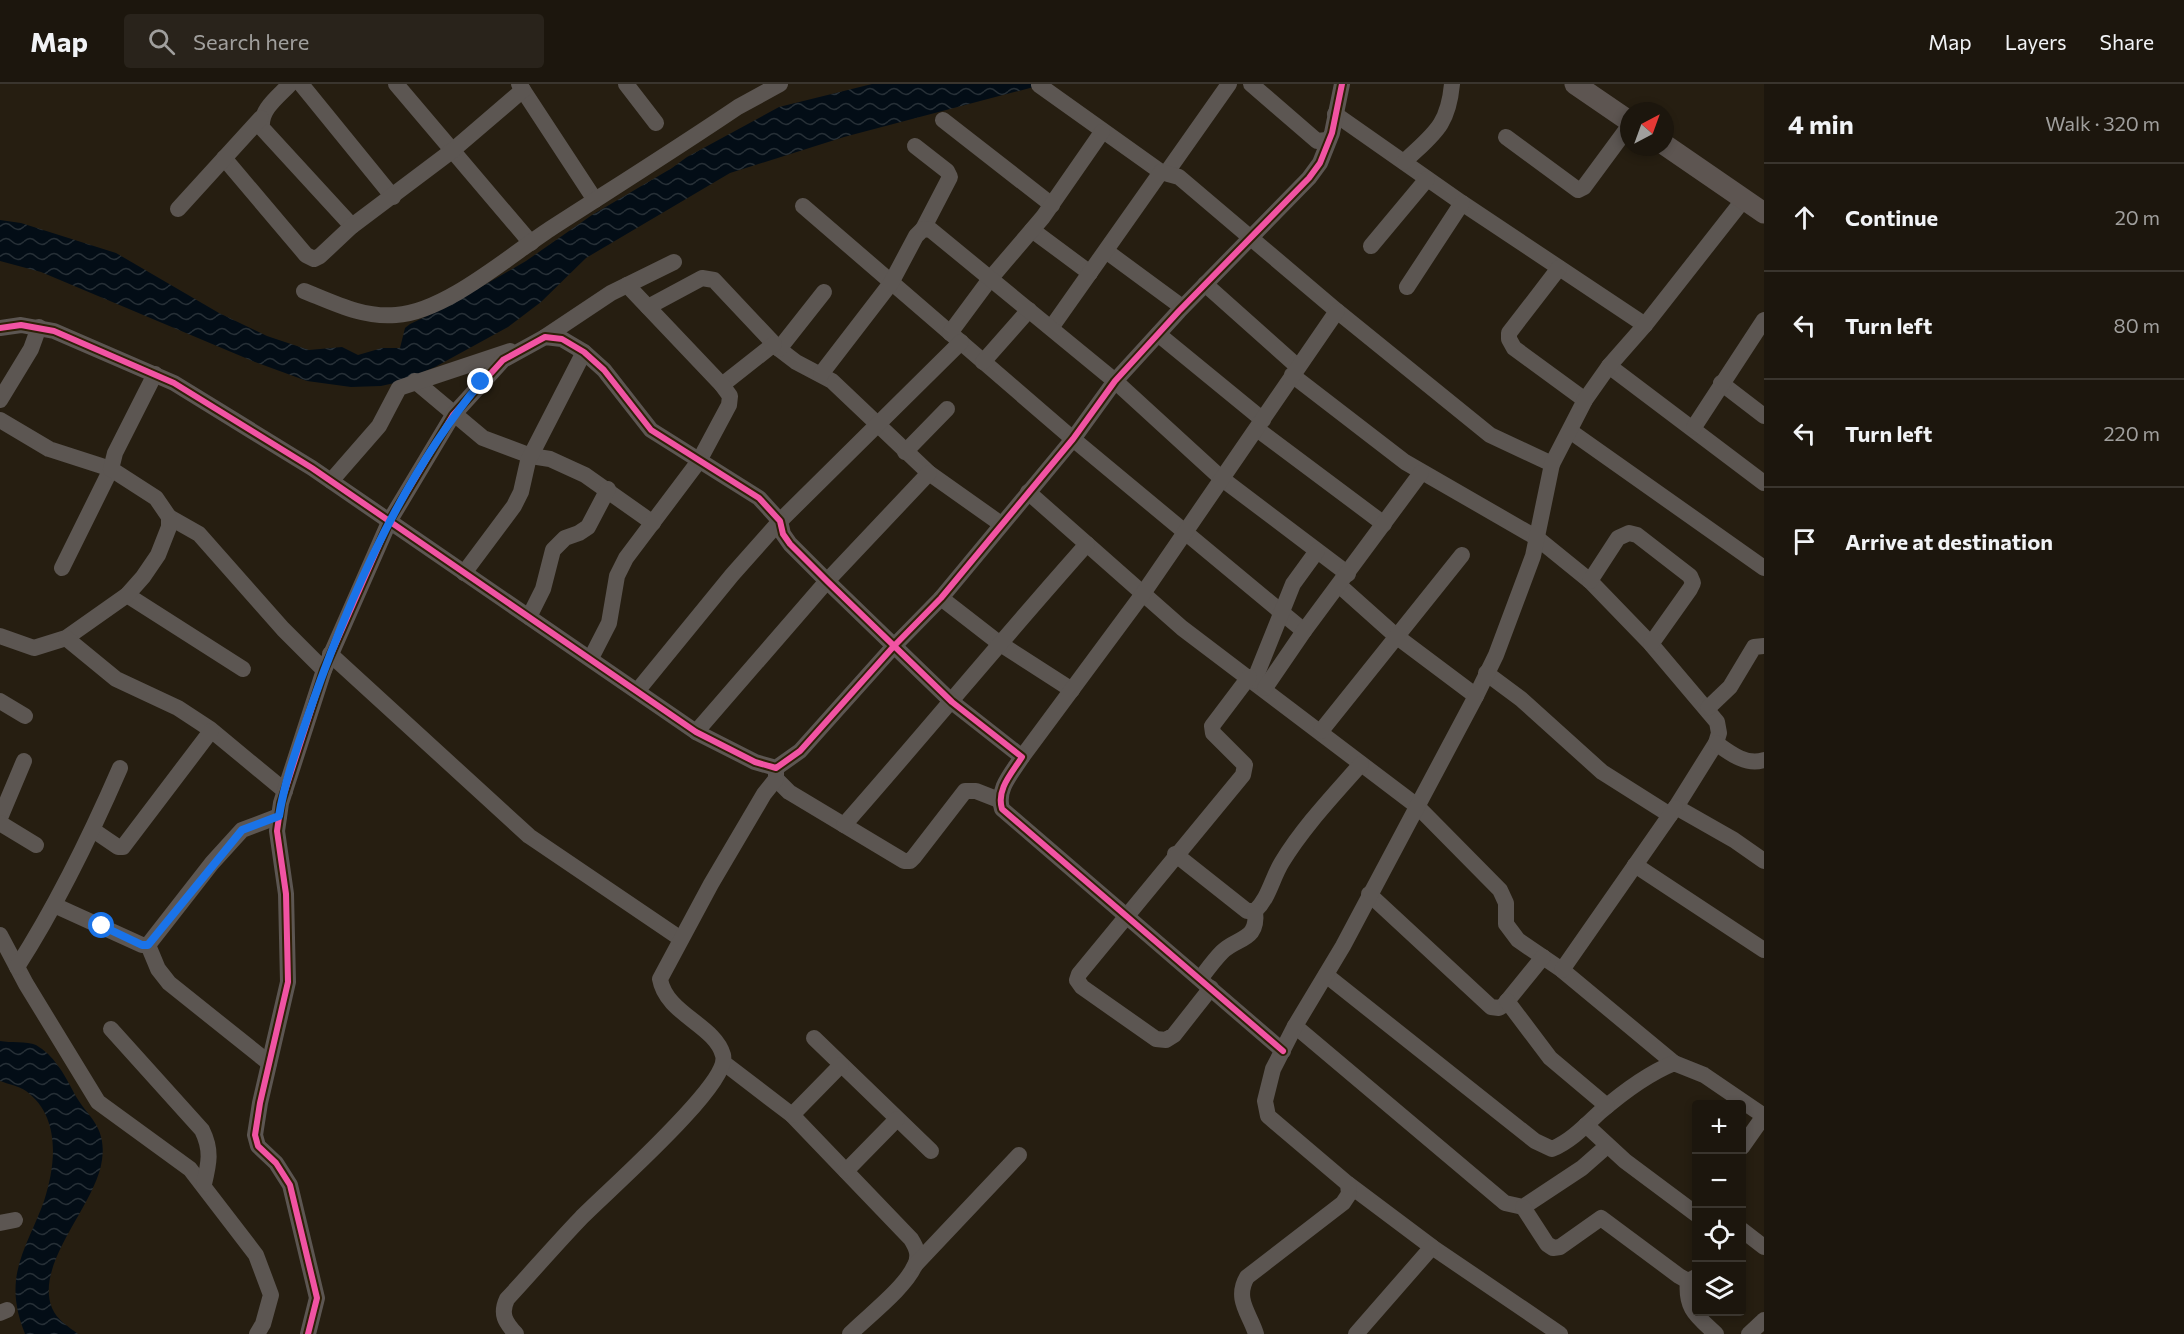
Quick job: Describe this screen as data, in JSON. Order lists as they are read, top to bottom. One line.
{"north":"top right","page":{"header":"Map","search":"Search here","nav":["Map","Layers","Share"],"heading":["4 min","Walk · 320 m"],"list":[["Continue","20 m"],["Turn left","80 m"],["Turn left","220 m"],"Arrive at destination"],"map_buttons":["+","−"]}}
